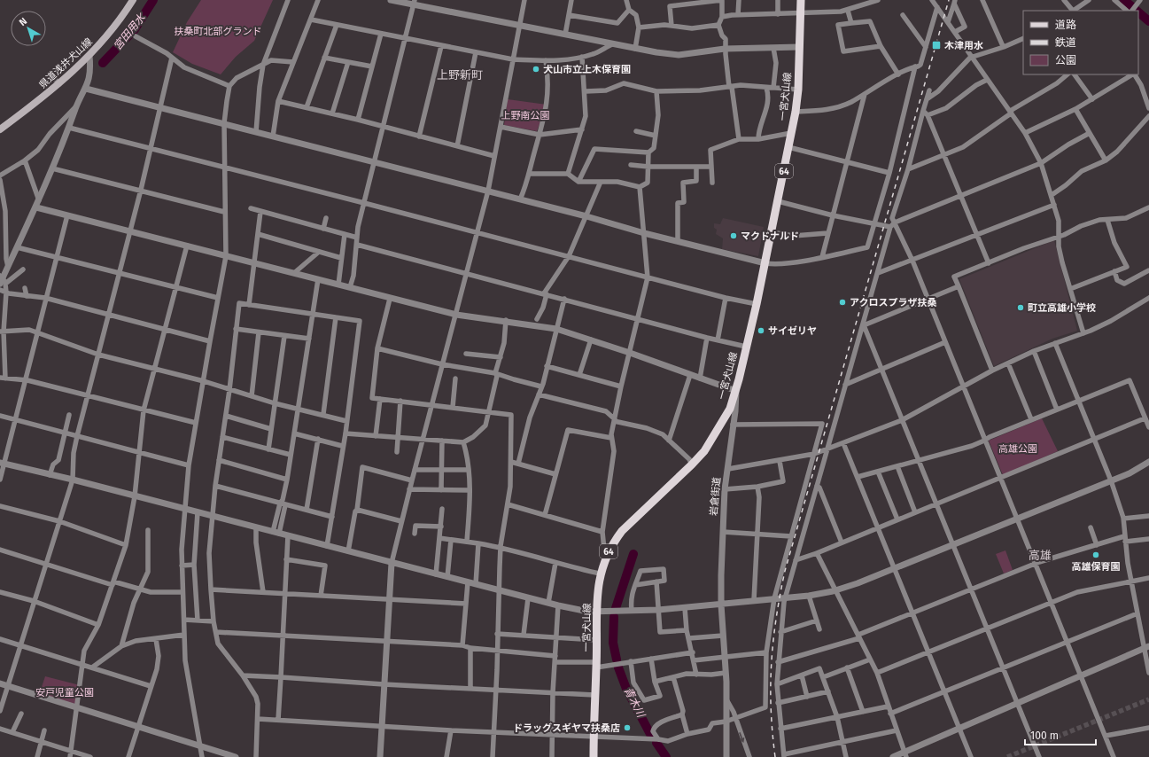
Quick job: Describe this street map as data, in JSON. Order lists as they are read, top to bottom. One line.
{"streets":{"main road":["県道浅井犬山線","一宮犬山線","64"],"street":["岩倉街道"]},"crossings":[["一宮犬山線","岩倉街道"]],"districts":["上野新町","高雄"],"water":["宮田用水","青木川"],"parks":["扶桑町北部グランド","上野南公園","高雄公園","安戸児童公園"],"places":{"transit":["木津用水"],"other":["犬山市立上木保育園","マクドナルド","アクロスプラザ扶桑","町立高雄小学校","サイゼリヤ","高雄保育園","ドラッグスギヤマ扶桑店"]},"legend":["道路","鉄道","公園"],"scale_bar":"100 m","north":"top left"}
